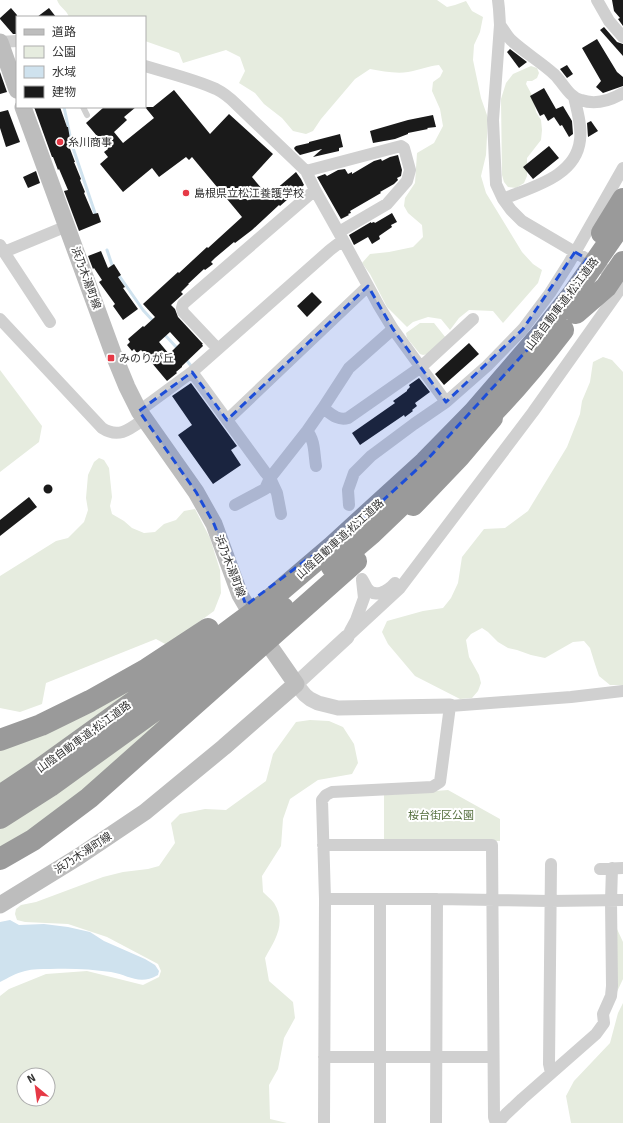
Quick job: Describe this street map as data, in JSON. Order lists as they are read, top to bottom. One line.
{"streets":{"highway":["山陰自動車道;松江道路"],"main road":["浜乃木湯町線"]},"parks":["桜台街区公園"],"places":{"other":["糸川商事","島根県立松江養護学校"],"transit":["みのりが丘"]},"legend":["道路","公園","水域","建物"],"north":"top left"}
